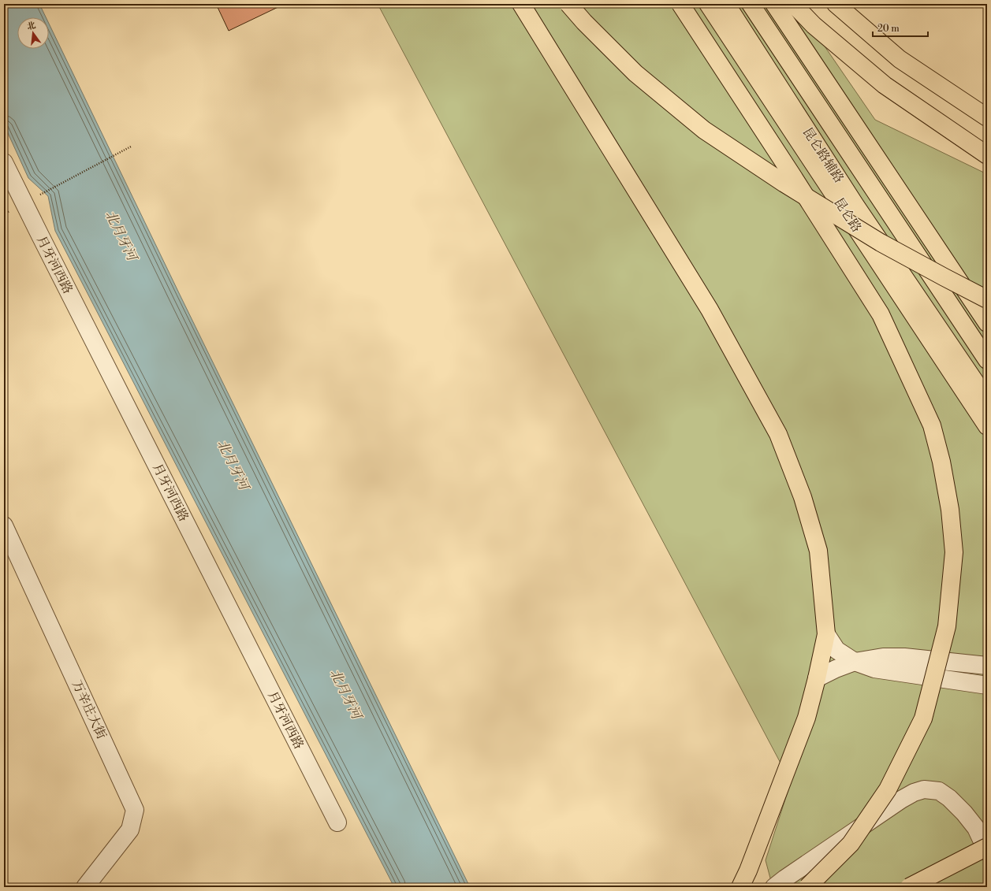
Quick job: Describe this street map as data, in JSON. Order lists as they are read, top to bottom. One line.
{"streets":{"main road":["昆仑路辅路","昆仑路"],"street":["月牙河西路","万辛庄大街"]},"water":["北月牙河"],"scale_bar":"20 m","north":"top"}
